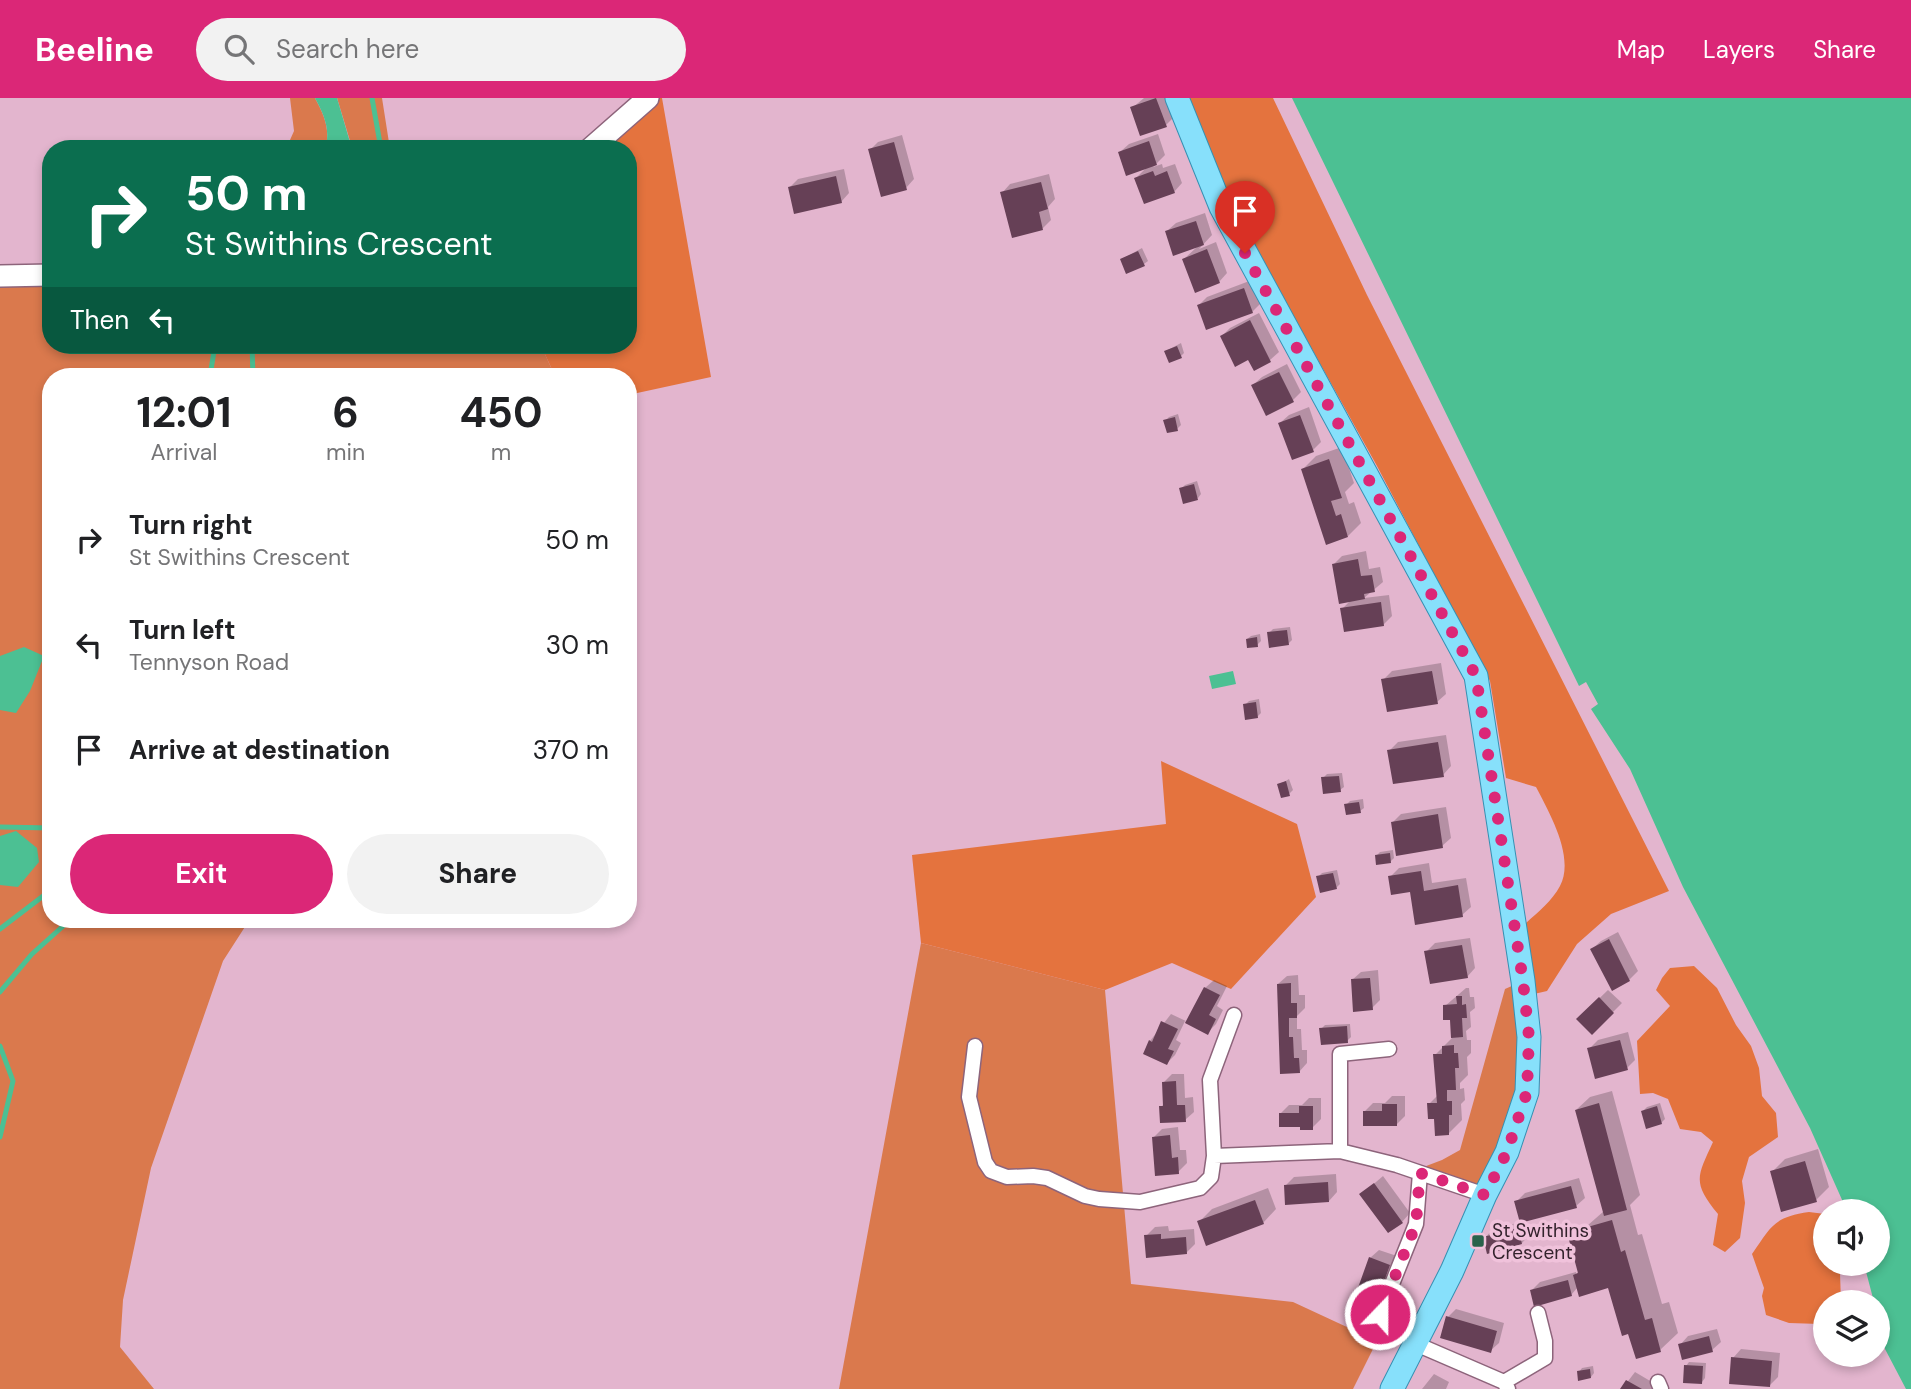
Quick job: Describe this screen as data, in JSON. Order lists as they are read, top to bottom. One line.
{"places":{"transit":["St Swithins Crescent"]},"page":{"header":"Beeline","search":"Search here","nav":["Map","Layers","Share"],"turn":["50 m","St Swithins Crescent"],"then":"Then","eta":["12:01","Arrival","6","min","450","m"],"list":[{"name":"Turn right","note":"St Swithins Crescent","value":"50 m"},{"name":"Turn left","note":"Tennyson Road","value":"30 m"},{"name":"Arrive at destination","value":"370 m"}],"buttons":["Exit","Share"]}}
